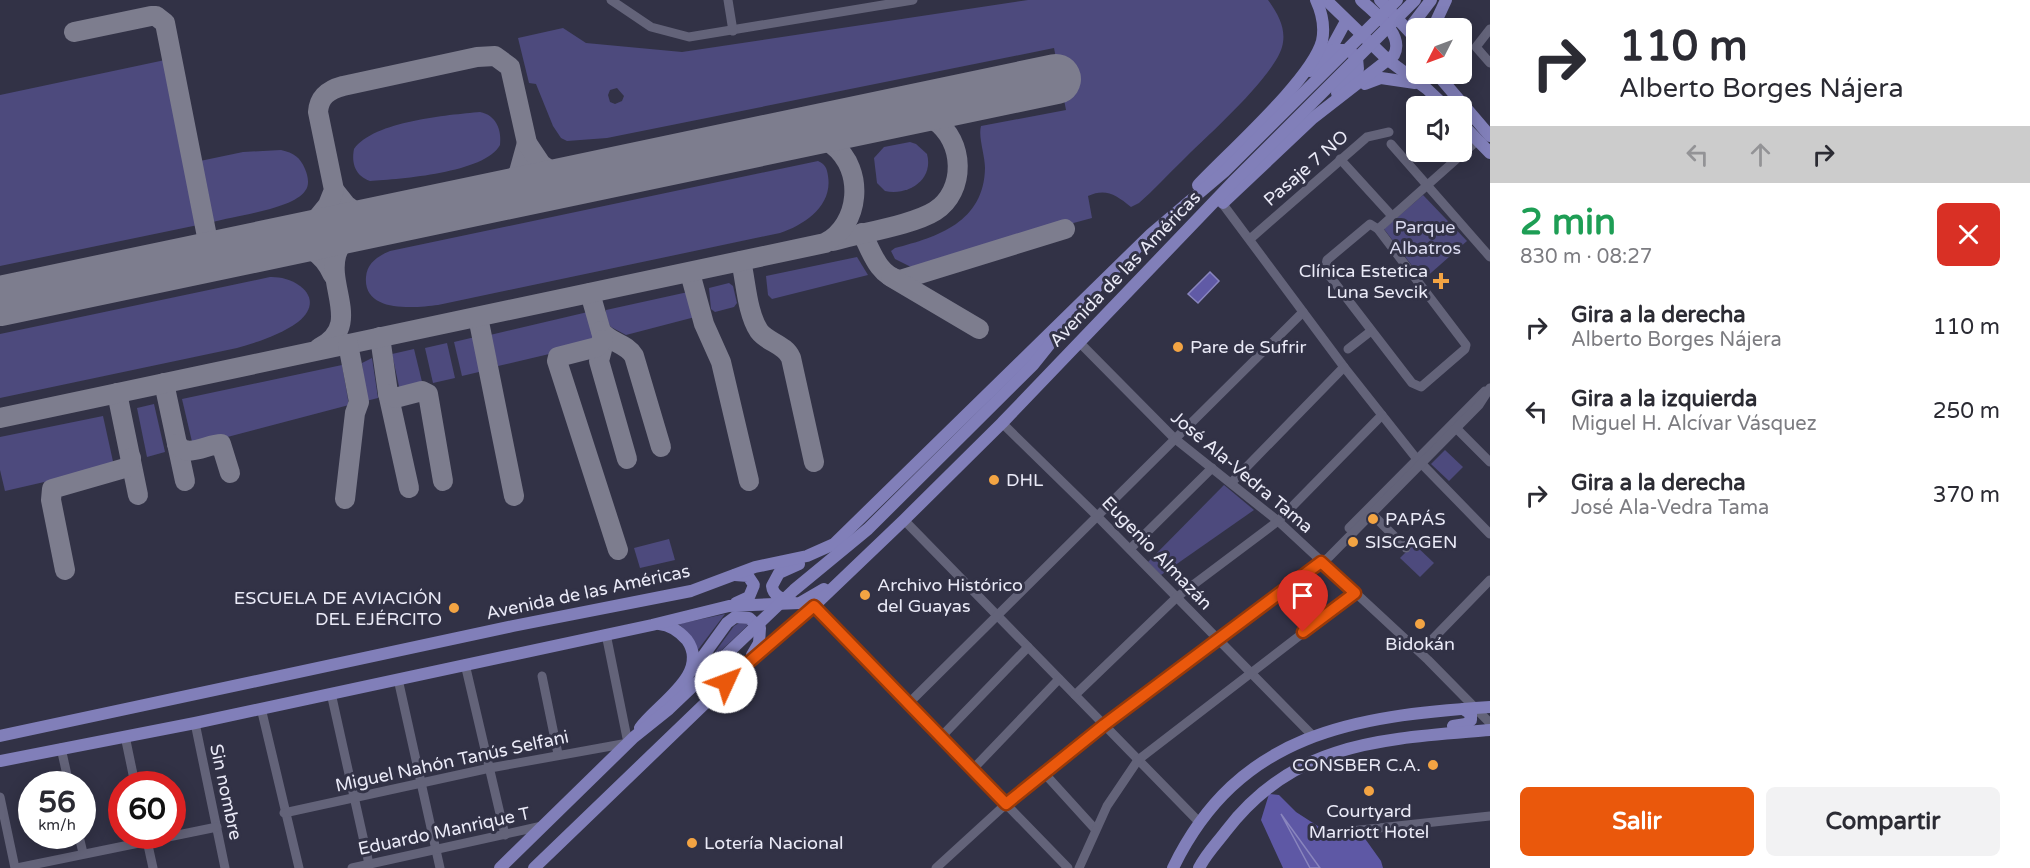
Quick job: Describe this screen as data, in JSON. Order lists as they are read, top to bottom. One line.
{"streets":{"main road":["Avenida de las Américas"],"street":["Pasaje 7 NO","José Ala-Vedra Tama","Eugenio Almazán","Miguel Nahón Tanús Selfani","Sin nombre","Eduardo Manrique T"]},"crossings":[["Avenida de las Américas","José Ala-Vedra Tama"],["Avenida de las Américas","Eugenio Almazán"],["Avenida de las Américas","Miguel Nahón Tanús Selfani"]],"parks":["Parque Albatros"],"places":{"health":["Clínica Estetica Luna Sevcik"],"other":["Pare de Sufrir","DHL","PAPÁS","SISCAGEN","Archivo Histórico del Guayas","ESCUELA DE AVIACIÓN DEL EJÉRCITO","Bidokán","CONSBER C.A.","Courtyard Marriott Hotel","Lotería Nacional"]},"north":"bottom left","page":{"turn":["110 m","Alberto Borges Nájera"],"heading":["2 min","830 m · 08:27"],"list":[{"name":"Gira a la derecha","note":"Alberto Borges Nájera","value":"110 m"},{"name":"Gira a la izquierda","note":"Miguel H. Alcívar Vásquez","value":"250 m"},{"name":"Gira a la derecha","note":"José Ala-Vedra Tama","value":"370 m"}],"speed":"56 km/h","limit":"60","buttons":["Salir","Compartir"]}}
